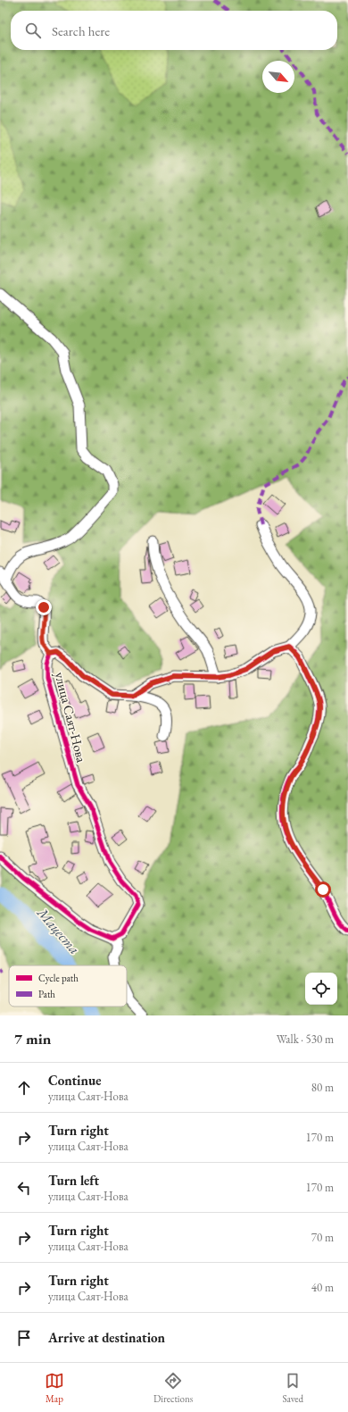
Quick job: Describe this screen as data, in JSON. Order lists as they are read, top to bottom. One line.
{"streets":{"street":["улица Саят-Нова"]},"water":["Мацеста"],"legend":["Cycle path","Path"],"north":"bottom right","page":{"search":"Search here","heading":["7 min","Walk · 530 m"],"list":[["Continue","улица Саят-Нова","80 m"],["Turn right","улица Саят-Нова","170 m"],["Turn left","улица Саят-Нова","170 m"],["Turn right","улица Саят-Нова","70 m"],["Turn right","улица Саят-Нова","40 m"],"Arrive at destination"],"nav":["Map","Directions","Saved"]}}
